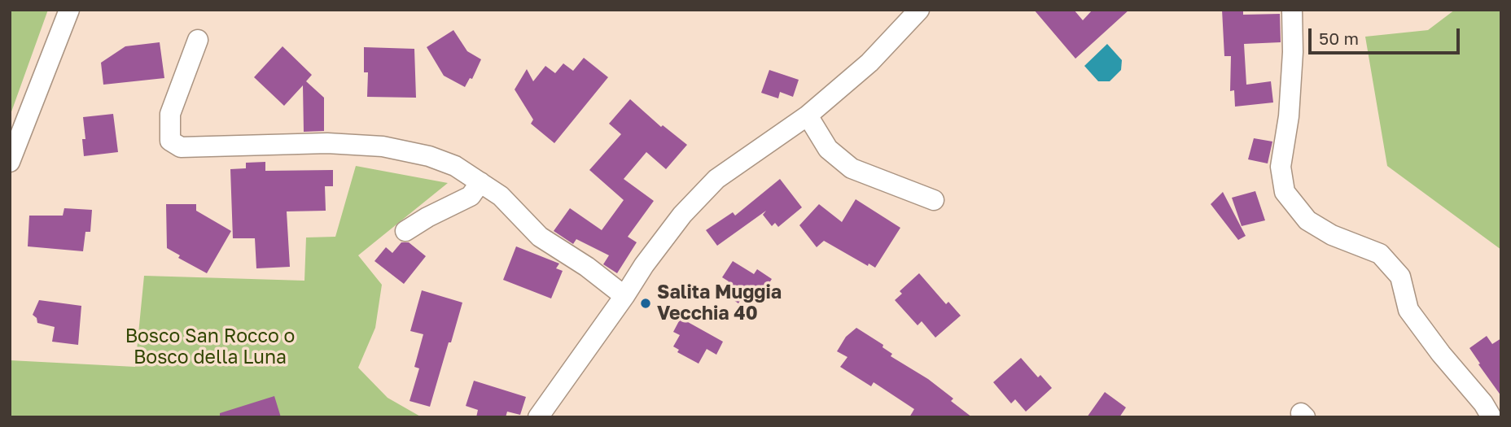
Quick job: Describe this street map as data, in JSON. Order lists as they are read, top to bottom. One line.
{"parks":["Bosco San Rocco o Bosco della Luna"],"places":["Salita Muggia Vecchia 40"],"scale_bar":"50 m"}
